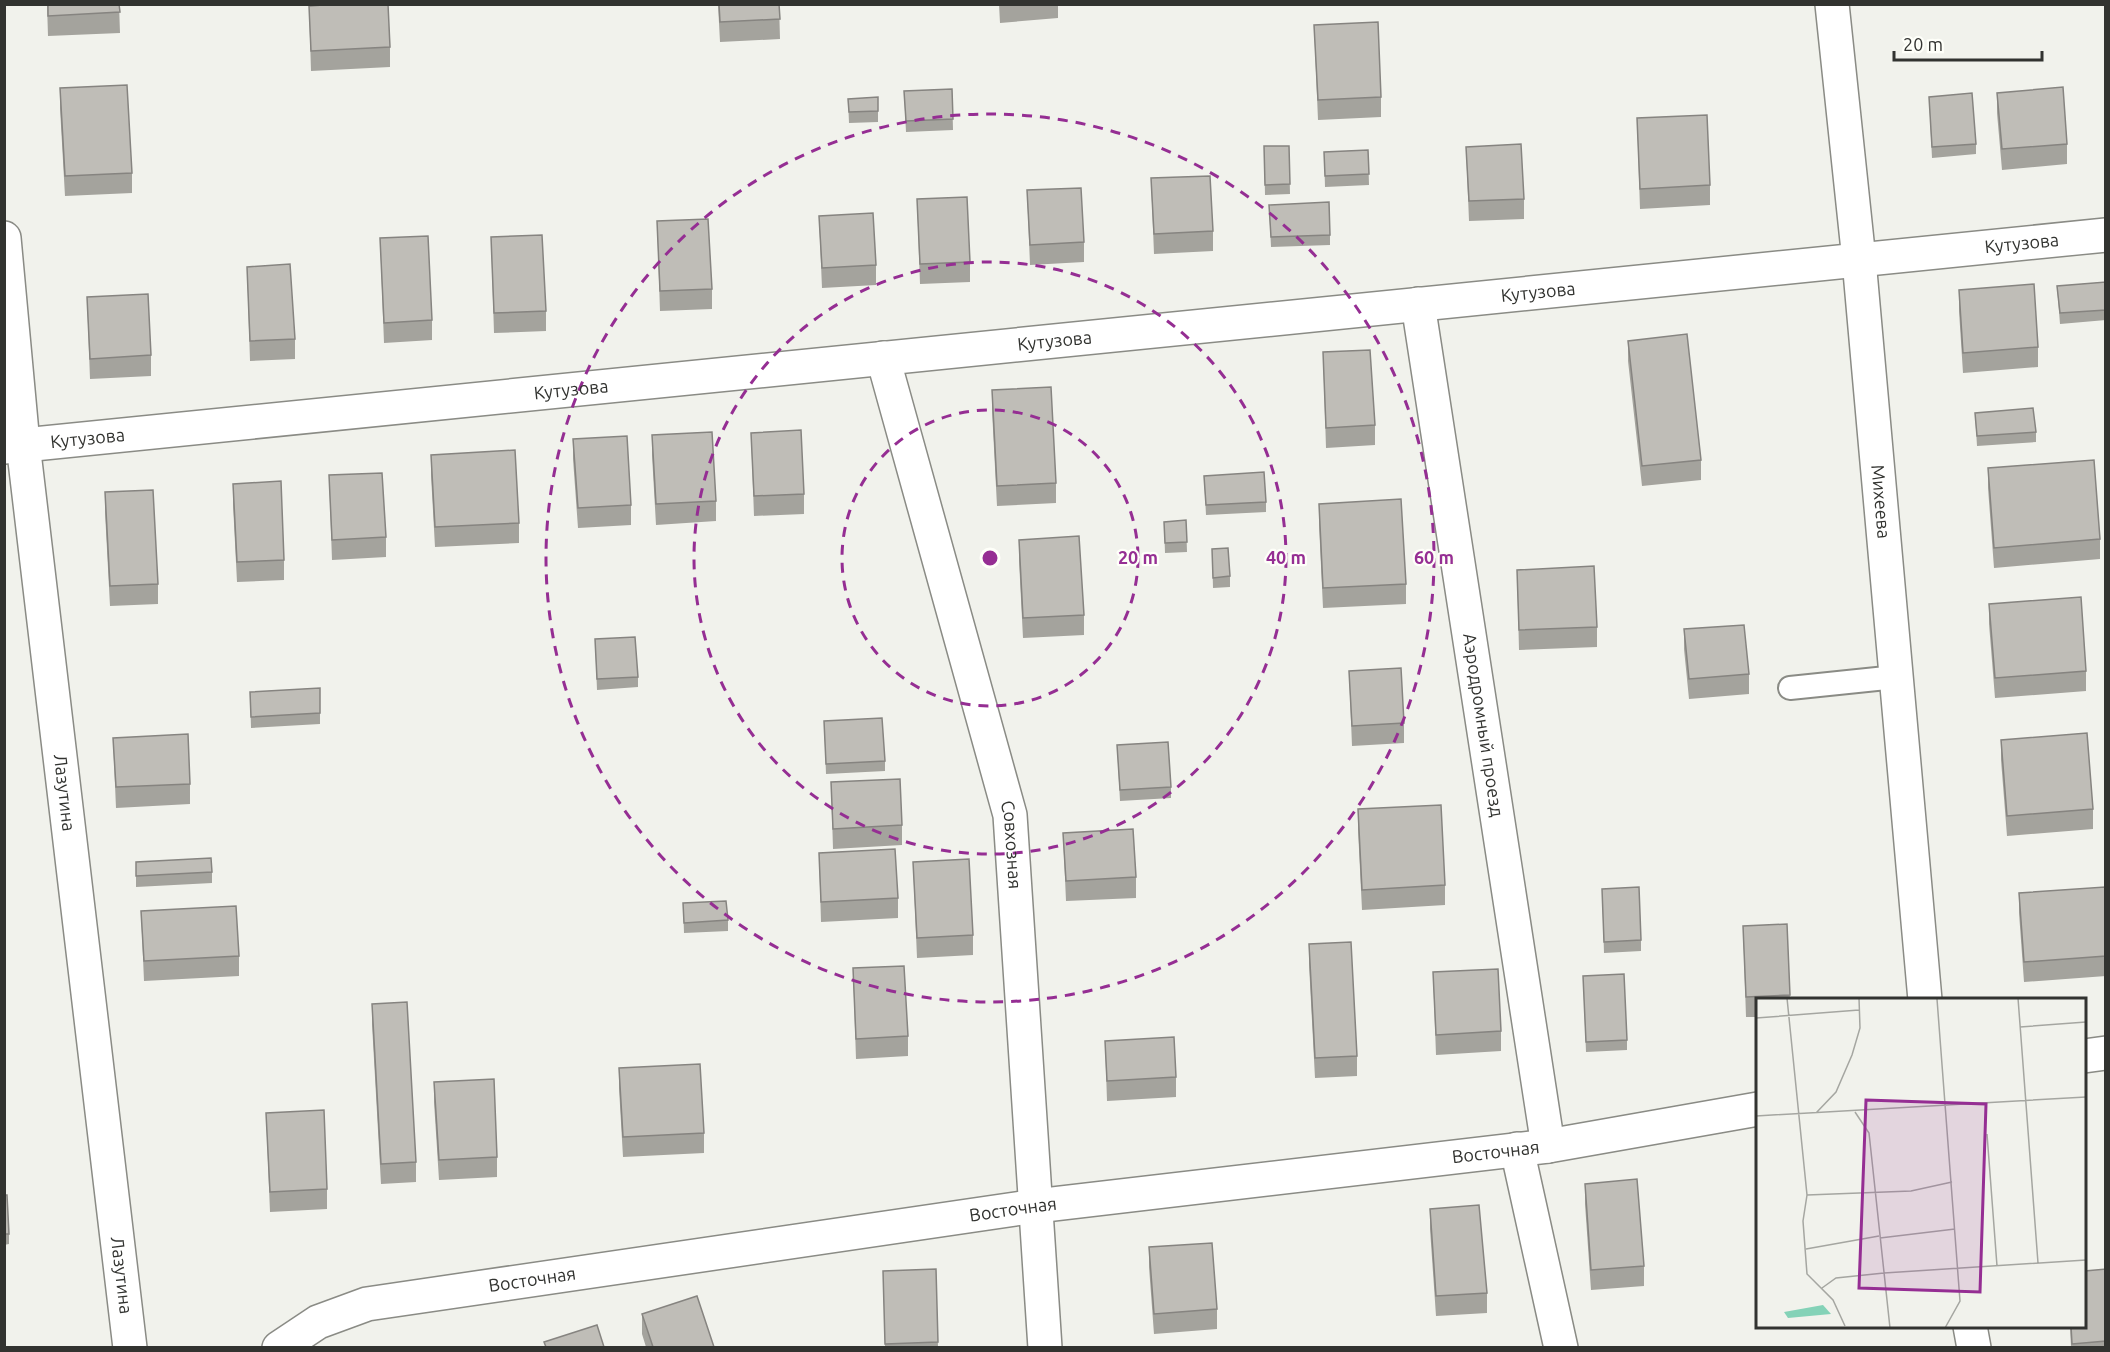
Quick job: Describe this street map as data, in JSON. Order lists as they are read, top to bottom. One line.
{"streets":{"street":["Кутузова","Михеева","Аэродромный проезд","Лазутина","Совхозная","Восточная"]},"crossings":[["Кутузова","Михеева"],["Кутузова","Аэродромный проезд"],["Кутузова","Лазутина"],["Кутузова","Совхозная"],["Аэродромный проезд","Восточная"],["Совхозная","Восточная"]],"scale_bar":"20 m","rings":["20 m","40 m","60 m"]}
